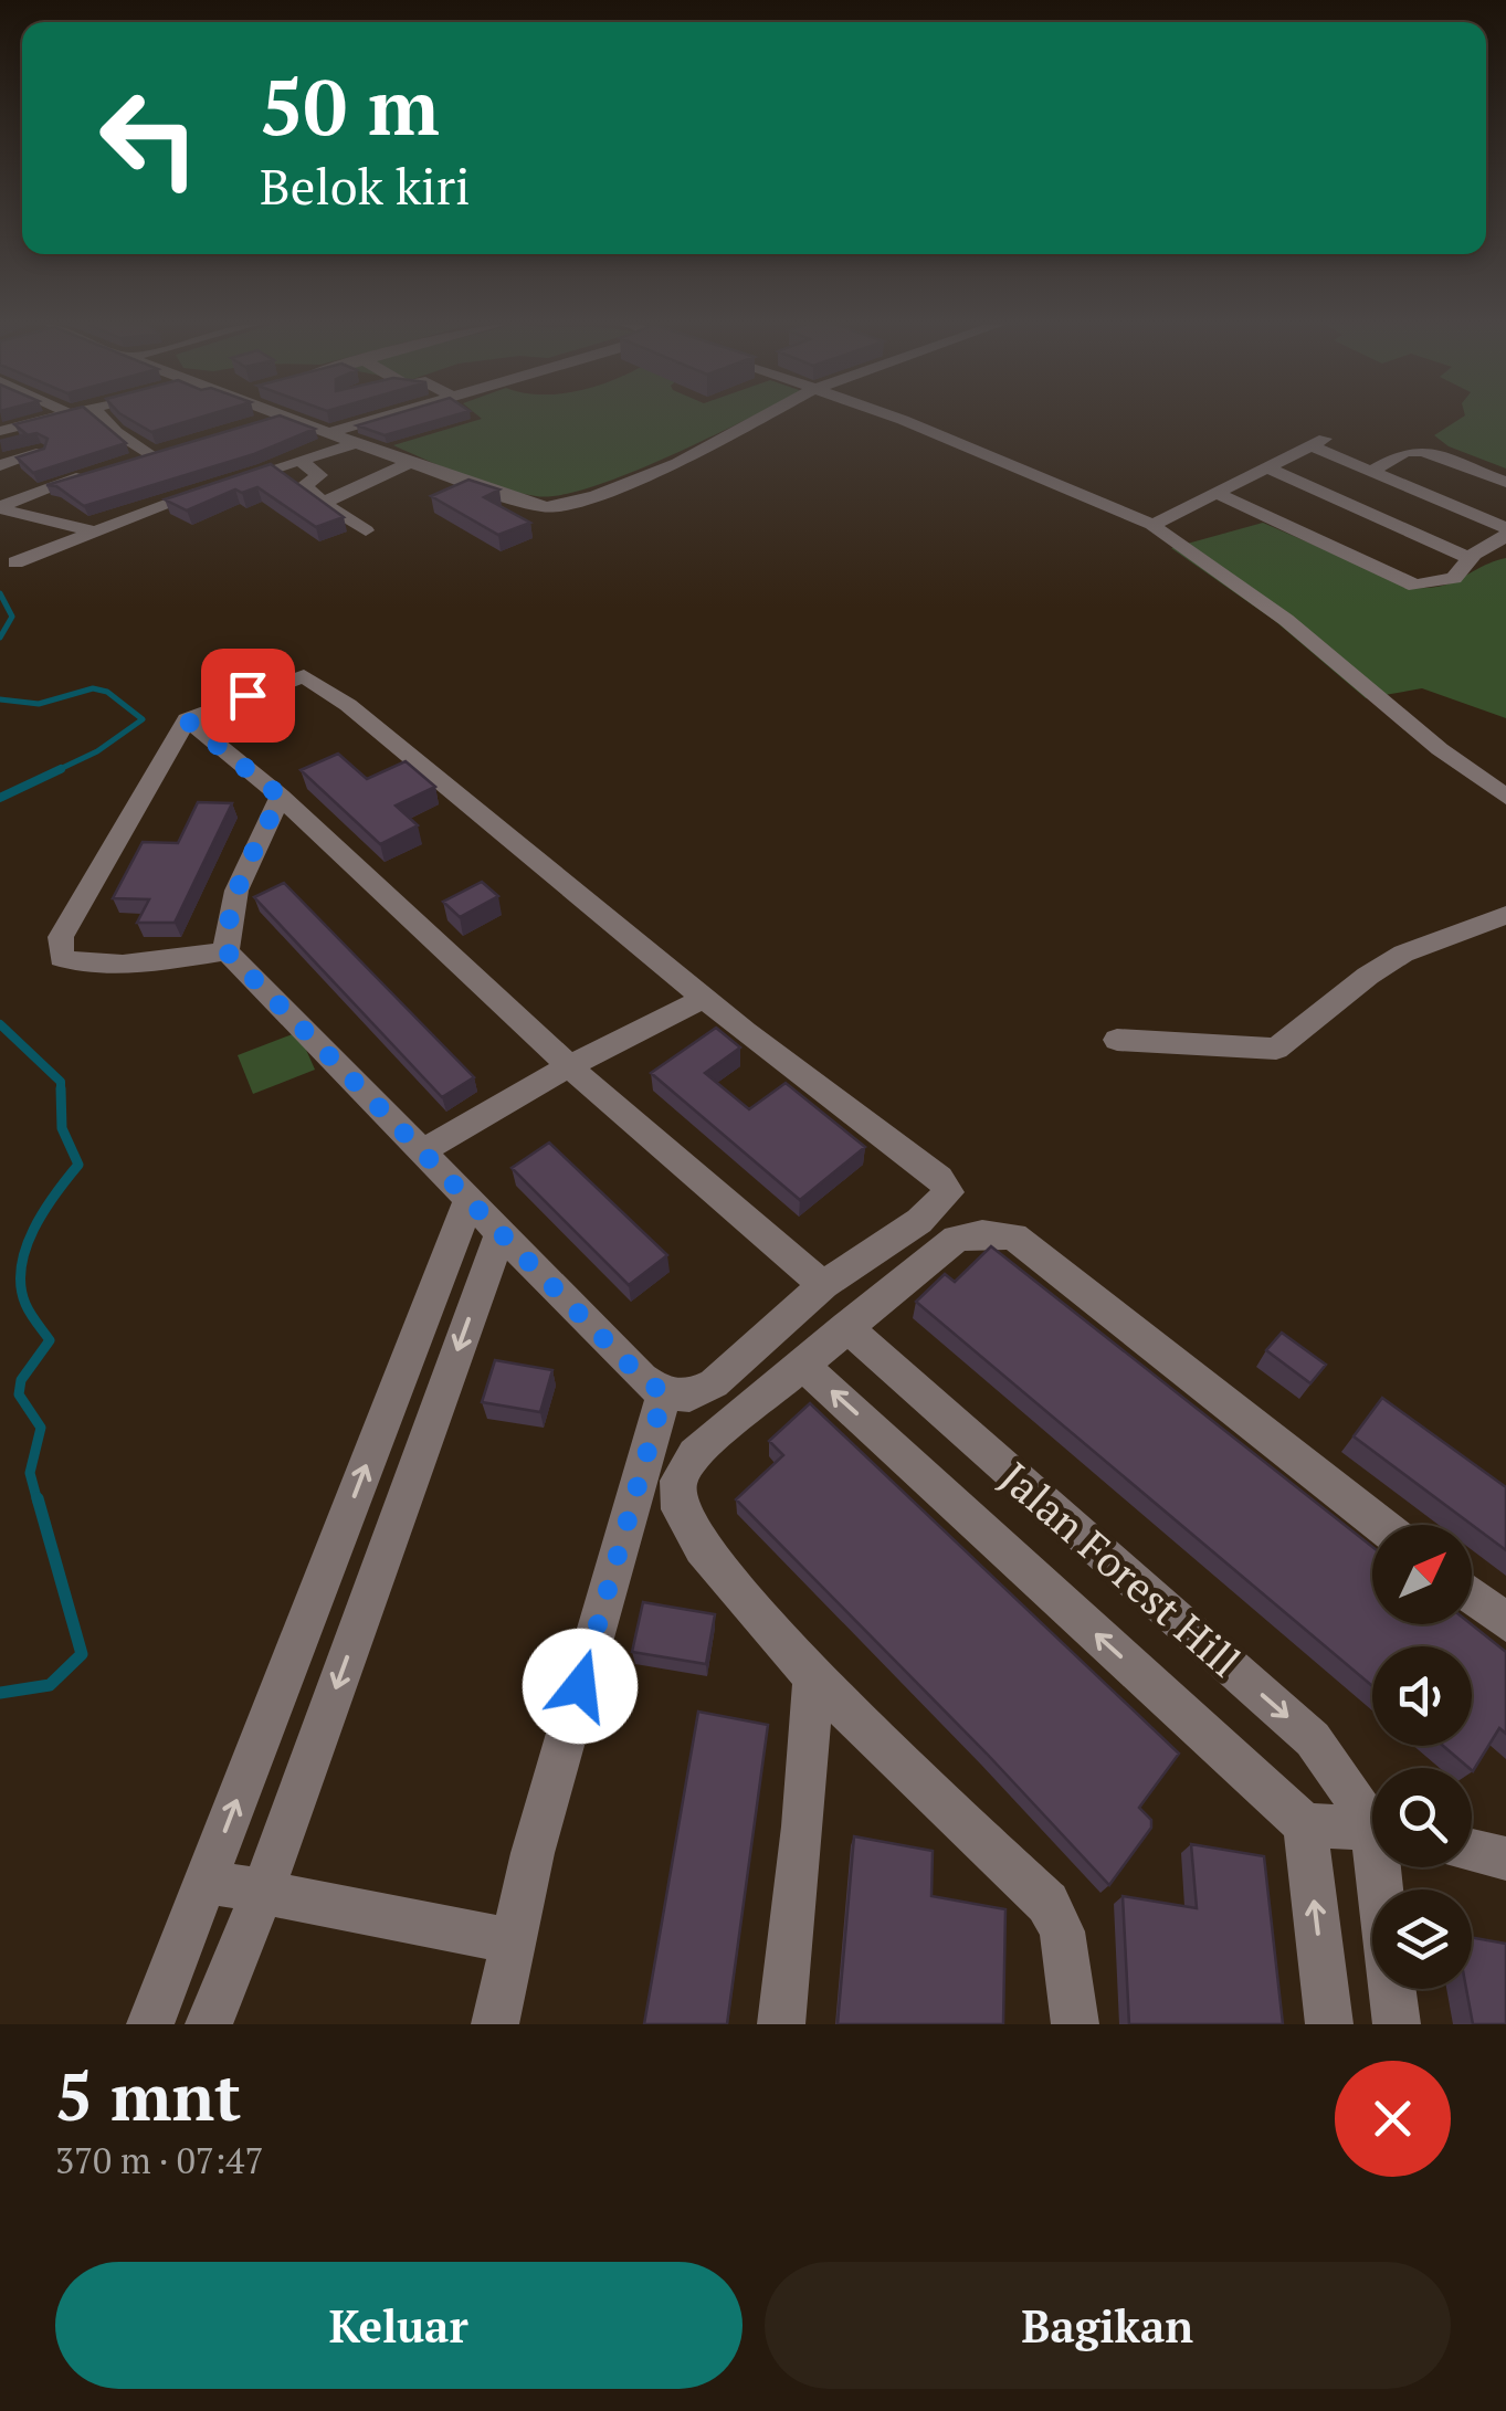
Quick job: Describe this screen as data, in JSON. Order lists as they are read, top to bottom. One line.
{"streets":{"street":["Jalan Forest Hill"]},"north":"top right","page":{"turn":["50 m","Belok kiri"],"heading":["5 mnt","370 m · 07:47"],"buttons":["Keluar","Bagikan"]}}
